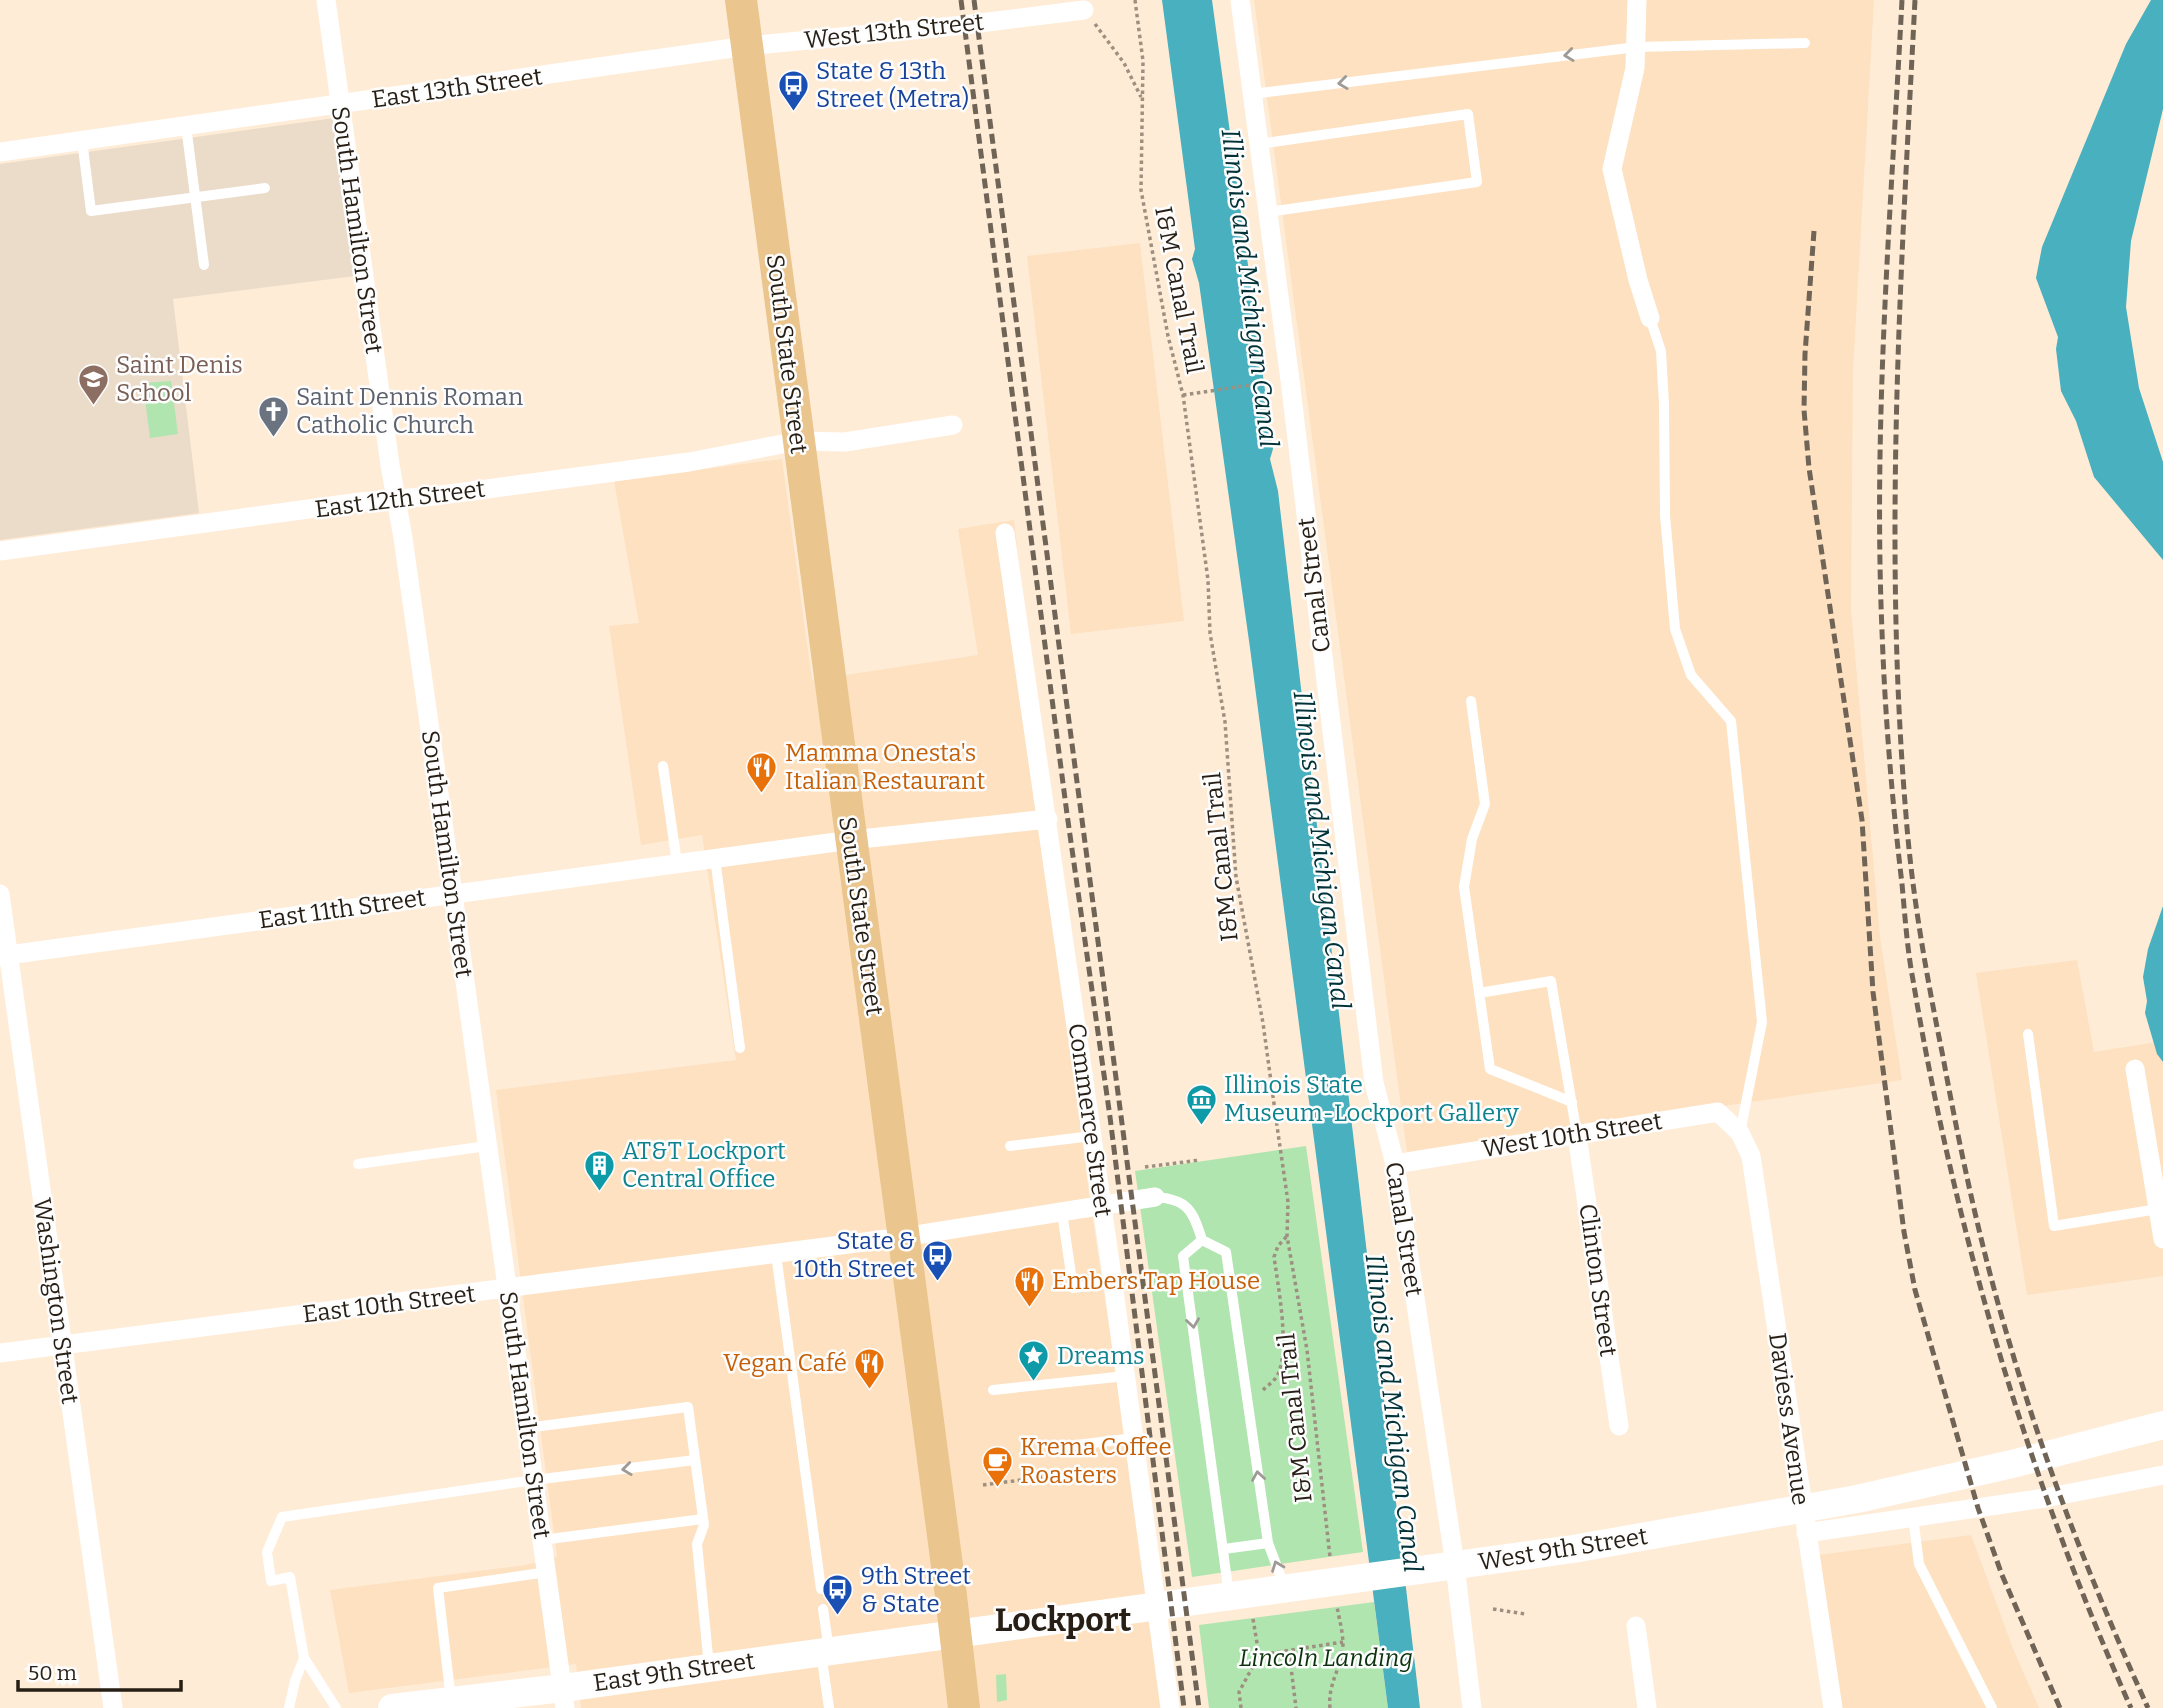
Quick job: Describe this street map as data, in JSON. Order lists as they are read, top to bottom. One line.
{"streets":{"main road":["South State Street","West 9th Street","East 9th Street"],"street":["West 13th Street","East 13th Street","South Hamilton Street","East 12th Street","Canal Street","East 11th Street","Commerce Street","West 10th Street","Clinton Street","Washington Street","East 10th Street","Daviess Avenue"],"path":["I&M Canal Trail"]},"crossings":[["West 13th Street","East 13th Street"],["West 13th Street","South State Street"],["East 13th Street","South Hamilton Street"],["East 13th Street","South State Street"],["South Hamilton Street","East 12th Street"],["South Hamilton Street","East 11th Street"],["South Hamilton Street","East 10th Street"],["South Hamilton Street","East 9th Street"],["South State Street","East 12th Street"],["South State Street","East 11th Street"],["South State Street","East 10th Street"],["South State Street","West 9th Street"],["South State Street","East 9th Street"],["Canal Street","West 10th Street"],["Canal Street","West 9th Street"],["East 11th Street","Commerce Street"],["East 11th Street","Washington Street"],["Commerce Street","West 9th Street"],["West 10th Street","Clinton Street"],["West 10th Street","Daviess Avenue"],["Washington Street","East 10th Street"],["West 9th Street","East 9th Street"]],"districts":["Lockport"],"water":["Illinois and Michigan Canal"],"parks":["Lincoln Landing"],"places":{"bus stop":["State & 13th Street (Metra)","State & 10th Street","9th Street & State"],"school or university":["Saint Denis School"],"church":["Saint Dennis Roman Catholic Church"],"restaurant":["Mamma Onesta's Italian Restaurant","Embers Tap House","Vegan Café"],"museum":["Illinois State Museum-Lockport Gallery"],"building":["AT&T Lockport Central Office"],"place":["Dreams"],"cafe":["Krema Coffee Roasters"]},"scale_bar":"50 m"}
